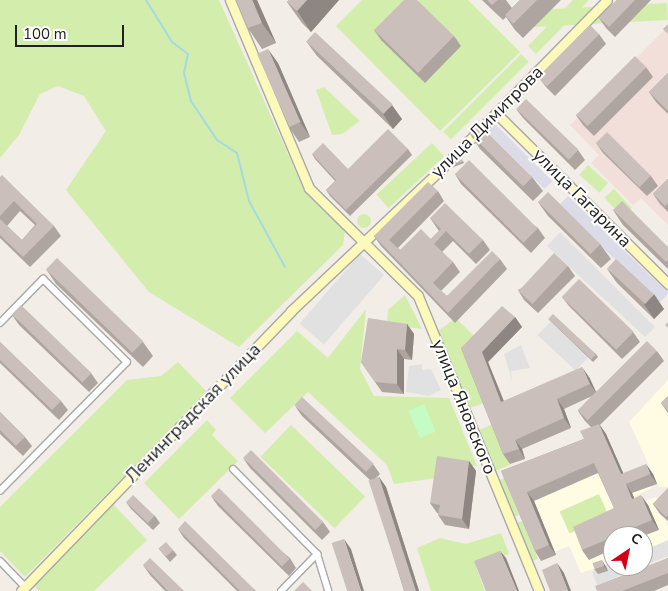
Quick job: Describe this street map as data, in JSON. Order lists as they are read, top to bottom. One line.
{"streets":{"street":["улица Димитрова","улица Гагарина","улица Яновского","Ленинградская улица"]},"crossings":[["улица Димитрова","улица Гагарина"],["улица Димитрова","улица Яновского"],["улица Димитрова","Ленинградская улица"],["улица Яновского","Ленинградская улица"]],"scale_bar":"100 m","north":"top right"}
